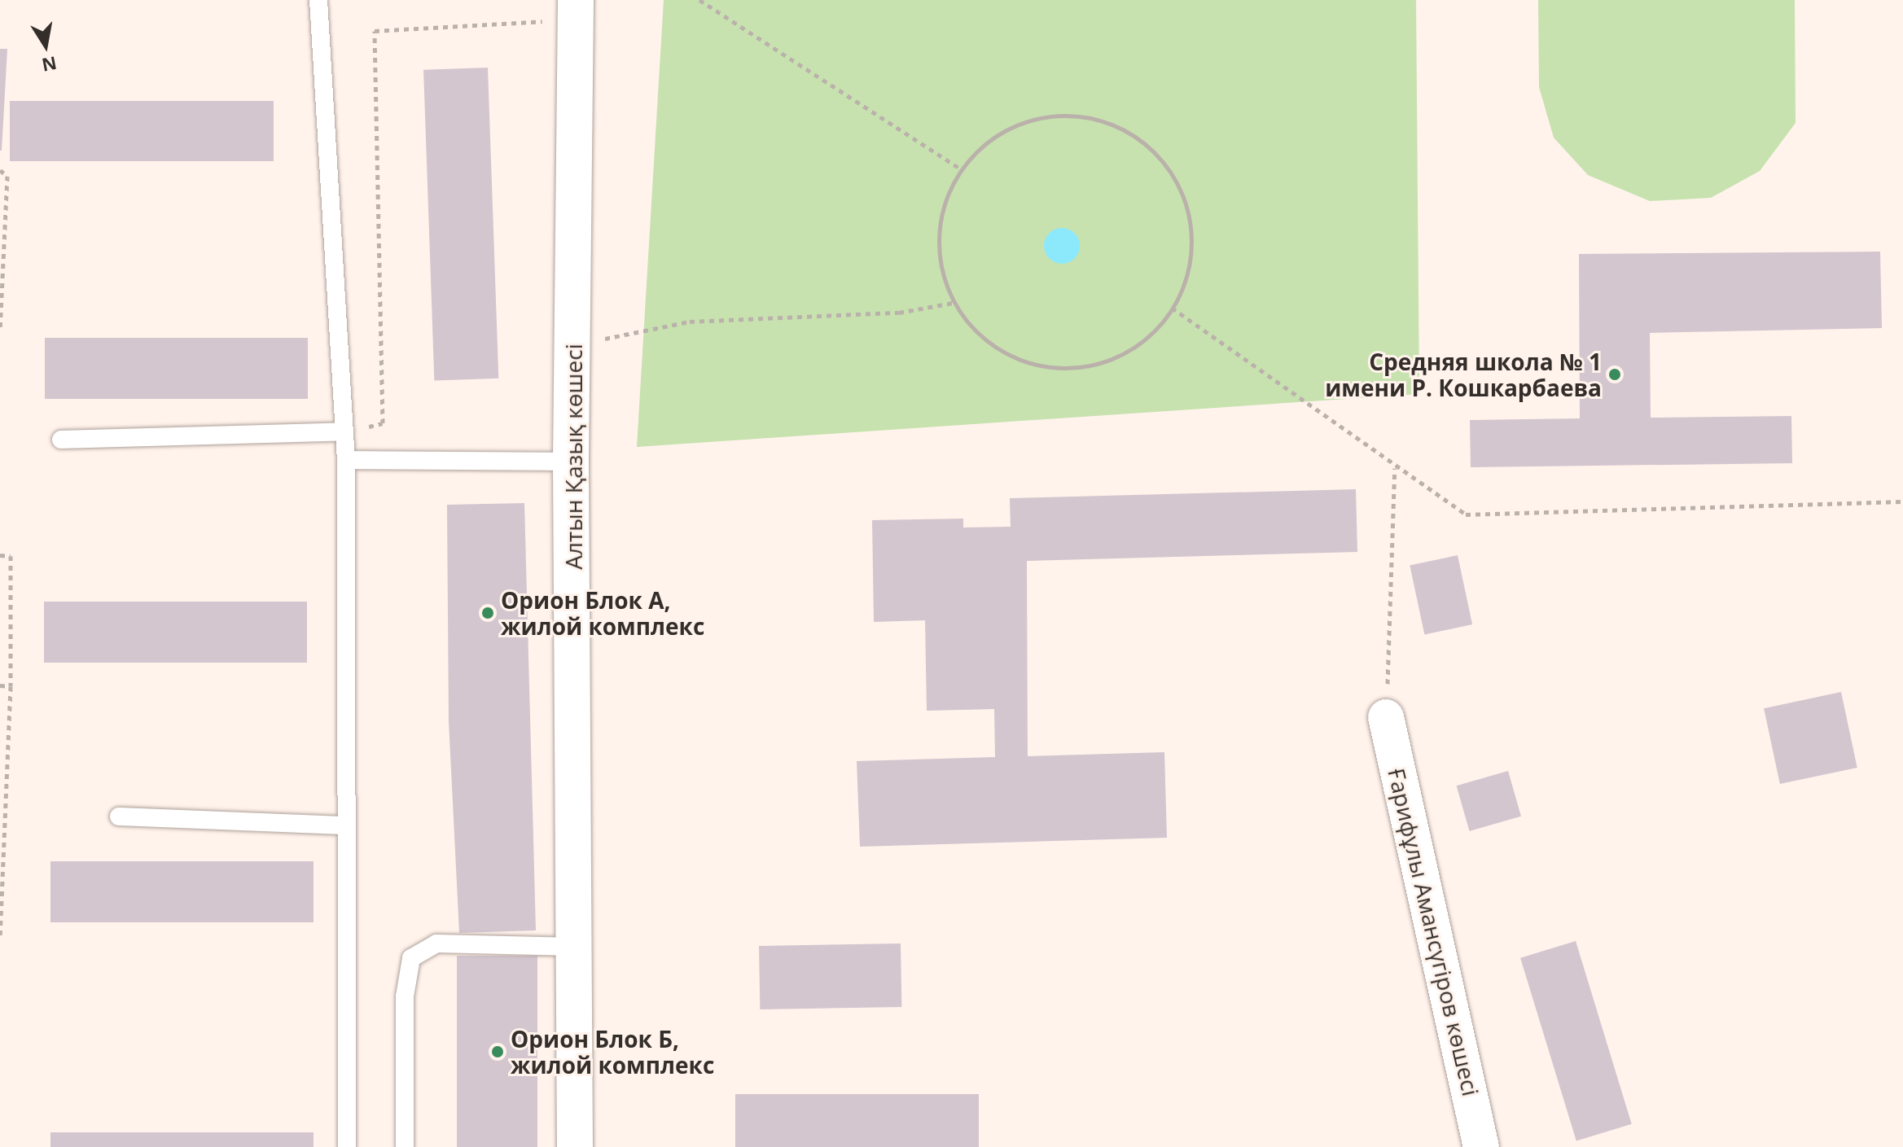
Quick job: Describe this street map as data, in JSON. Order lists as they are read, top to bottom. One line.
{"streets":{"street":["Алтын Қазық көшесі","Ғарифұлы Амансүгіров көшесі"]},"places":["Средняя школа № 1 имени Р. Кошкарбаева","Орион Блок А, жилой комплекс","Орион Блок Б, жилой комплекс"],"north":"bottom"}
